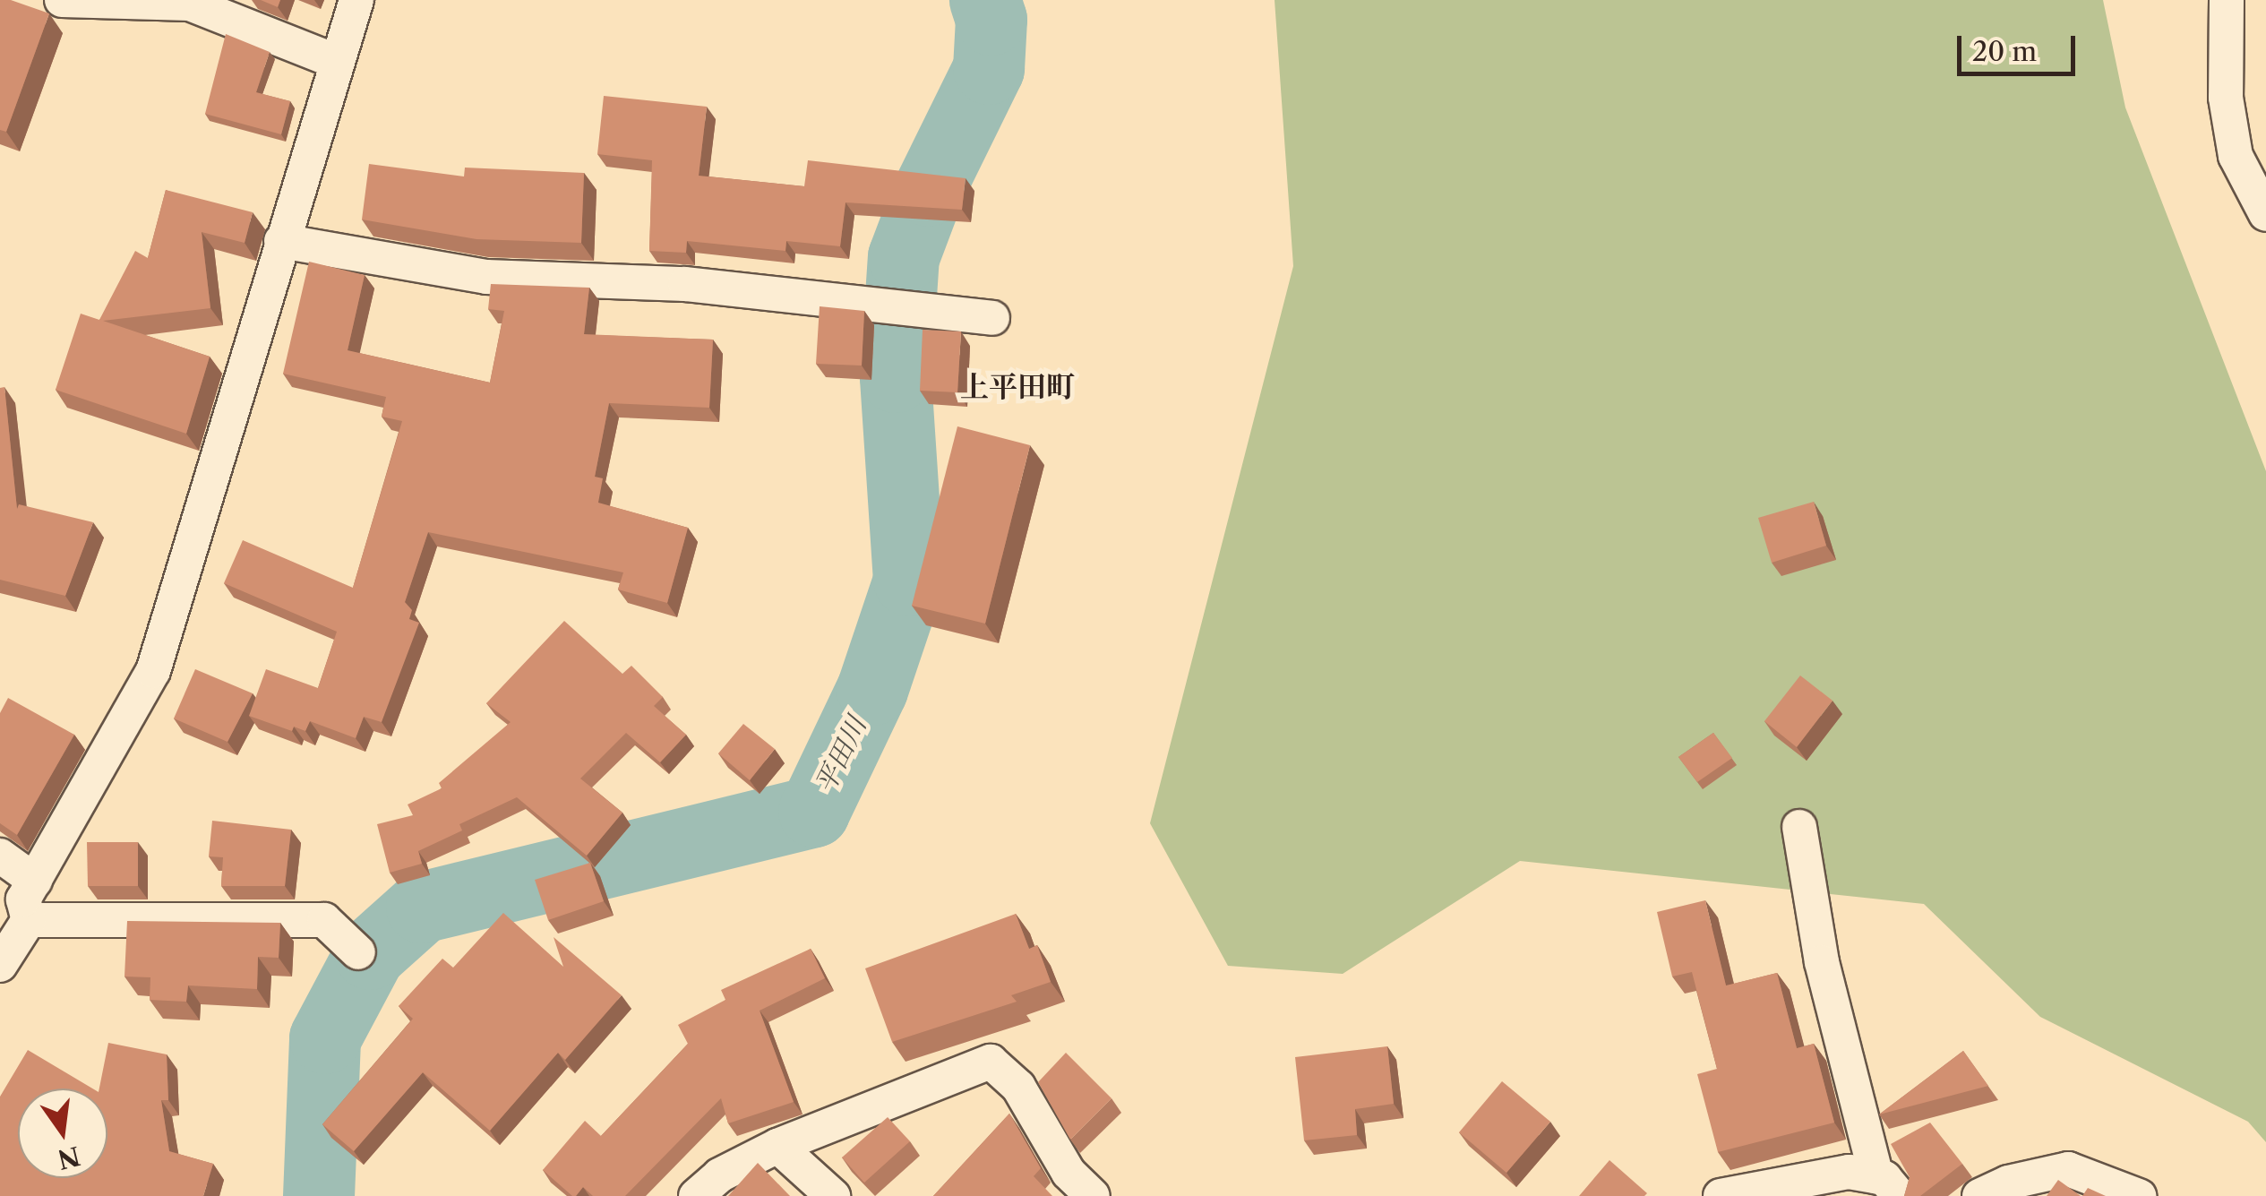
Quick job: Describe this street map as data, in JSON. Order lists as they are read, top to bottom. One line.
{"districts":["上平田町"],"water":["平田川"],"scale_bar":"20 m","north":"bottom"}
